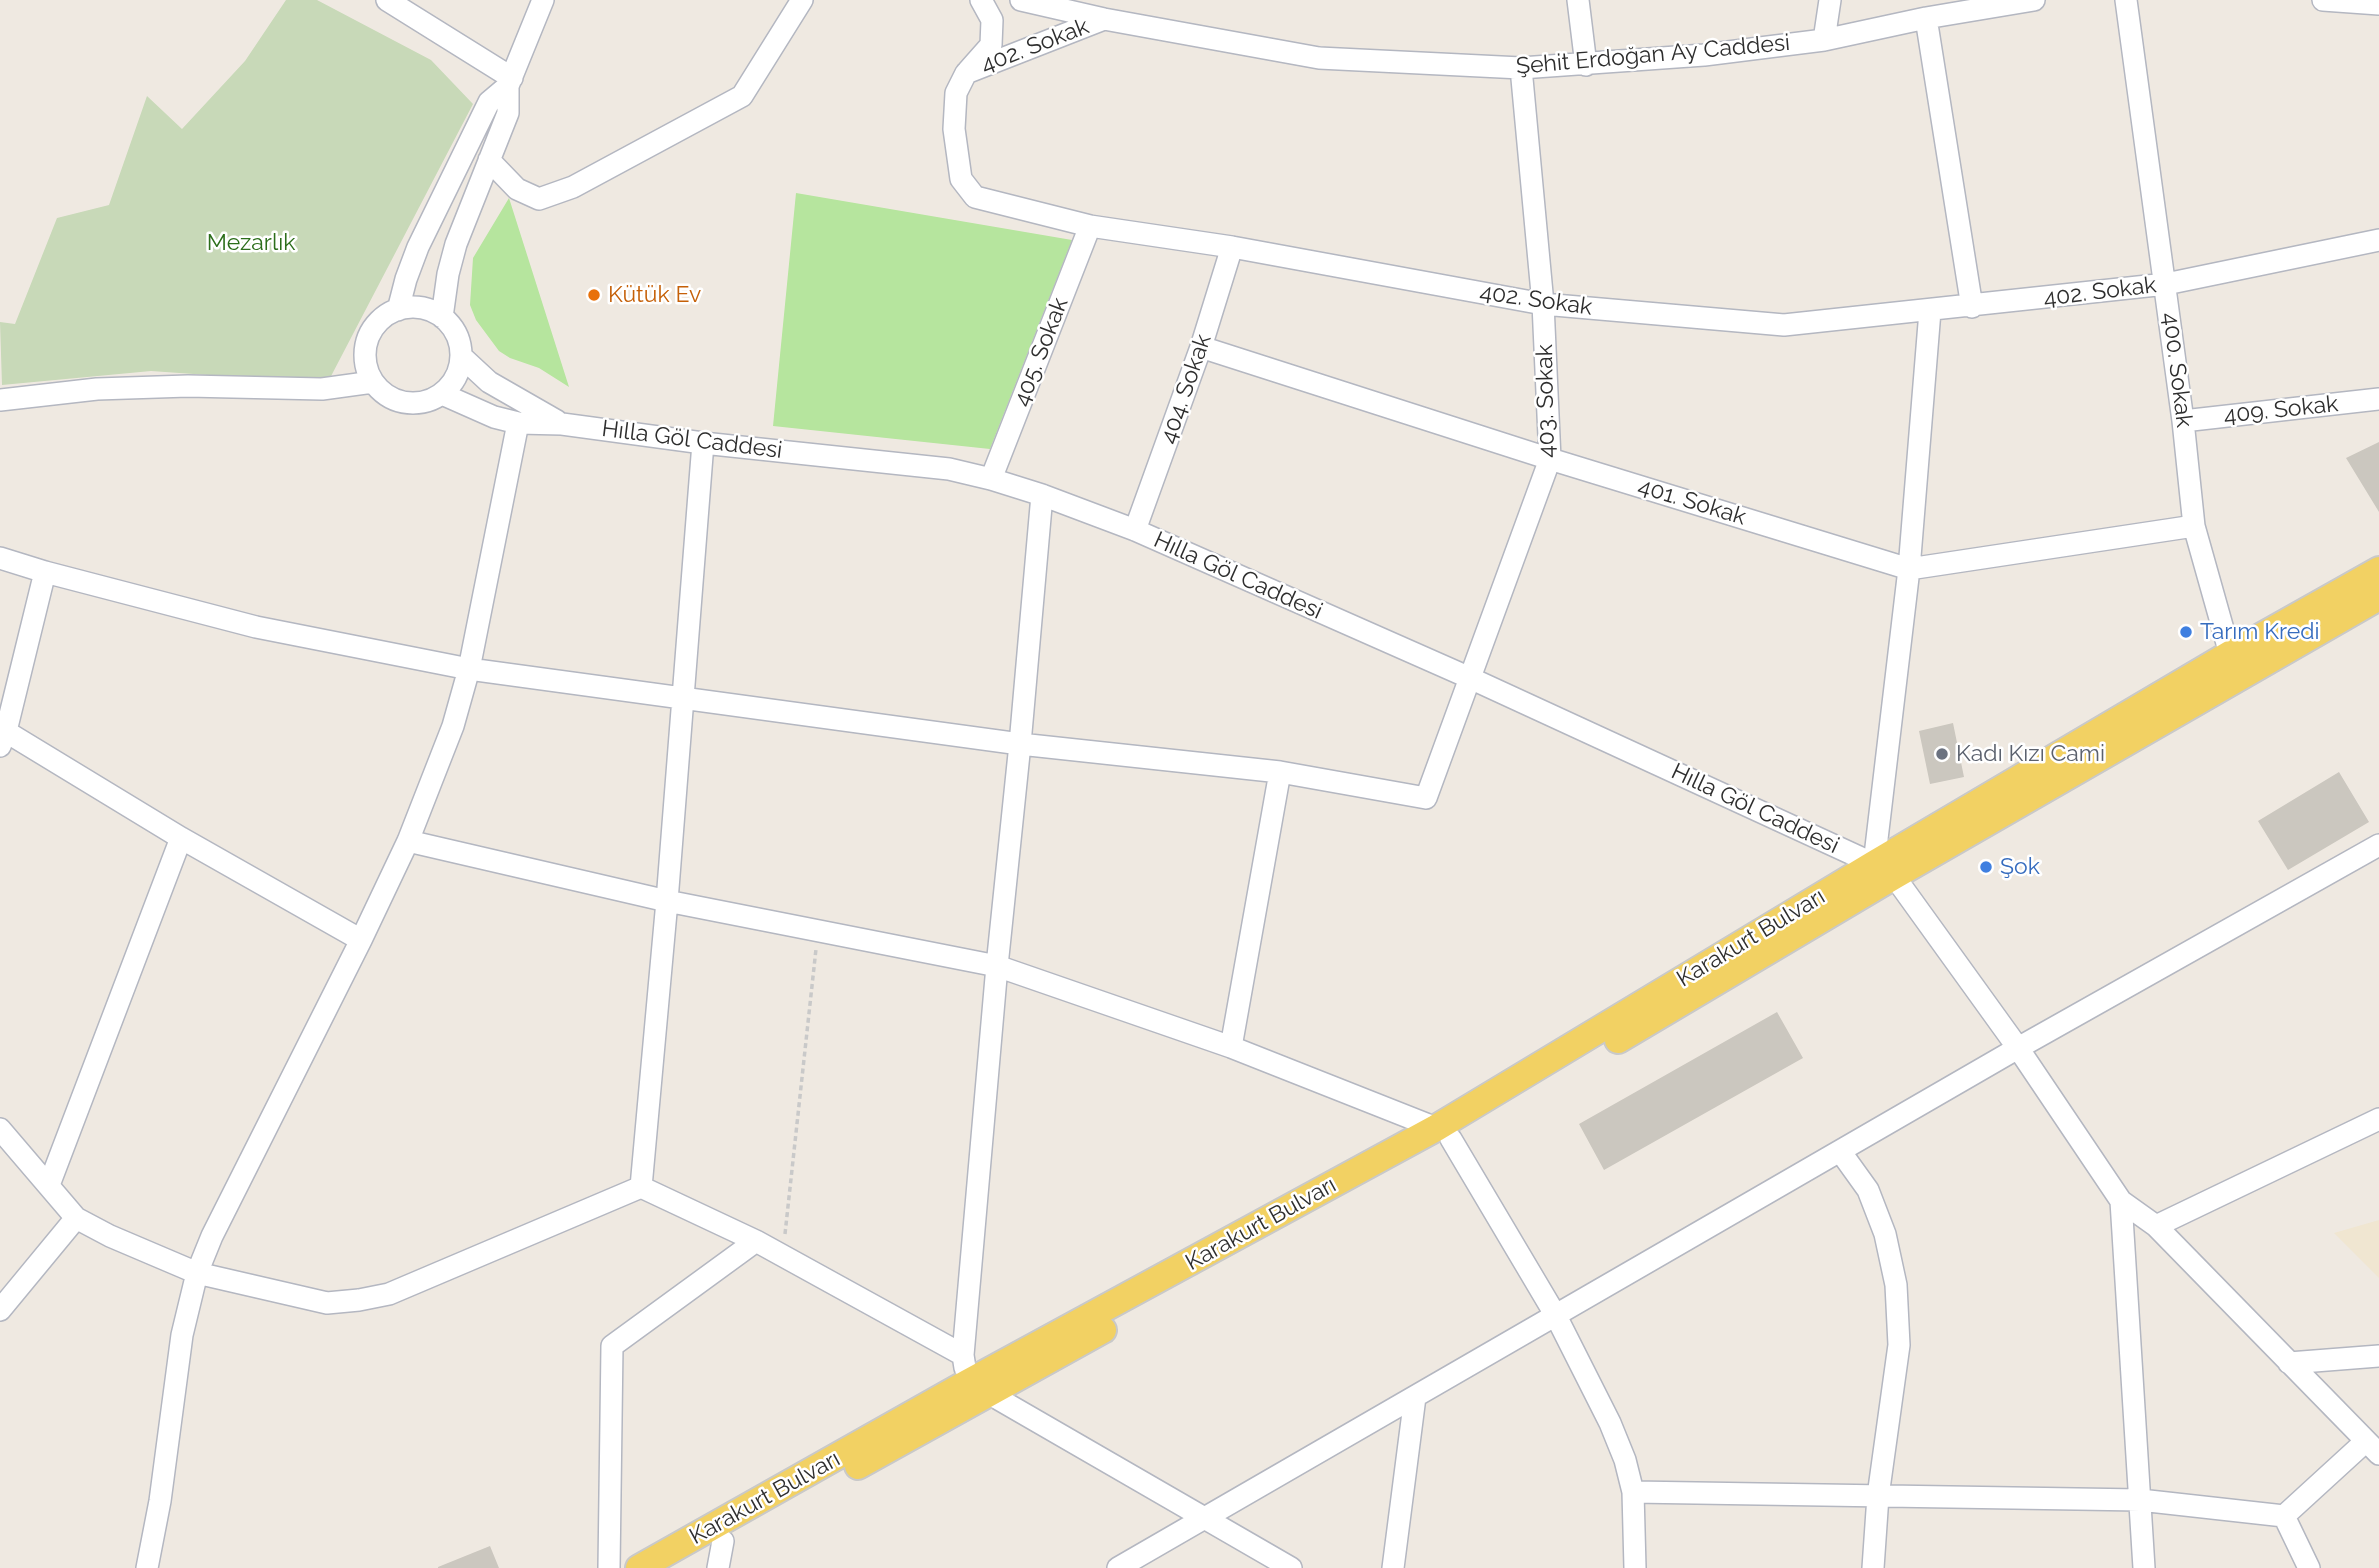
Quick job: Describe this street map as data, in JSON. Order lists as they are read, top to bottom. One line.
{"streets":{"main road":["Karakurt Bulvarı"],"street":["402. Sokak","Şehit Erdoğan Ay Caddesi","405. Sokak","400. Sokak","404. Sokak","403. Sokak","409. Sokak","Hılla Göl Caddesi","401. Sokak"]},"crossings":[["402. Sokak","Şehit Erdoğan Ay Caddesi"],["402. Sokak","405. Sokak"],["402. Sokak","400. Sokak"],["402. Sokak","404. Sokak"],["402. Sokak","403. Sokak"],["Şehit Erdoğan Ay Caddesi","403. Sokak"],["405. Sokak","Hılla Göl Caddesi"],["400. Sokak","409. Sokak"],["400. Sokak","401. Sokak"],["404. Sokak","Hılla Göl Caddesi"],["404. Sokak","401. Sokak"],["403. Sokak","Hılla Göl Caddesi"],["403. Sokak","401. Sokak"],["Hılla Göl Caddesi","Karakurt Bulvarı"]],"parks":["Mezarlık"],"places":["Kütük Ev","Tarım Kredi","Kadı Kızı Cami","Şok"]}
